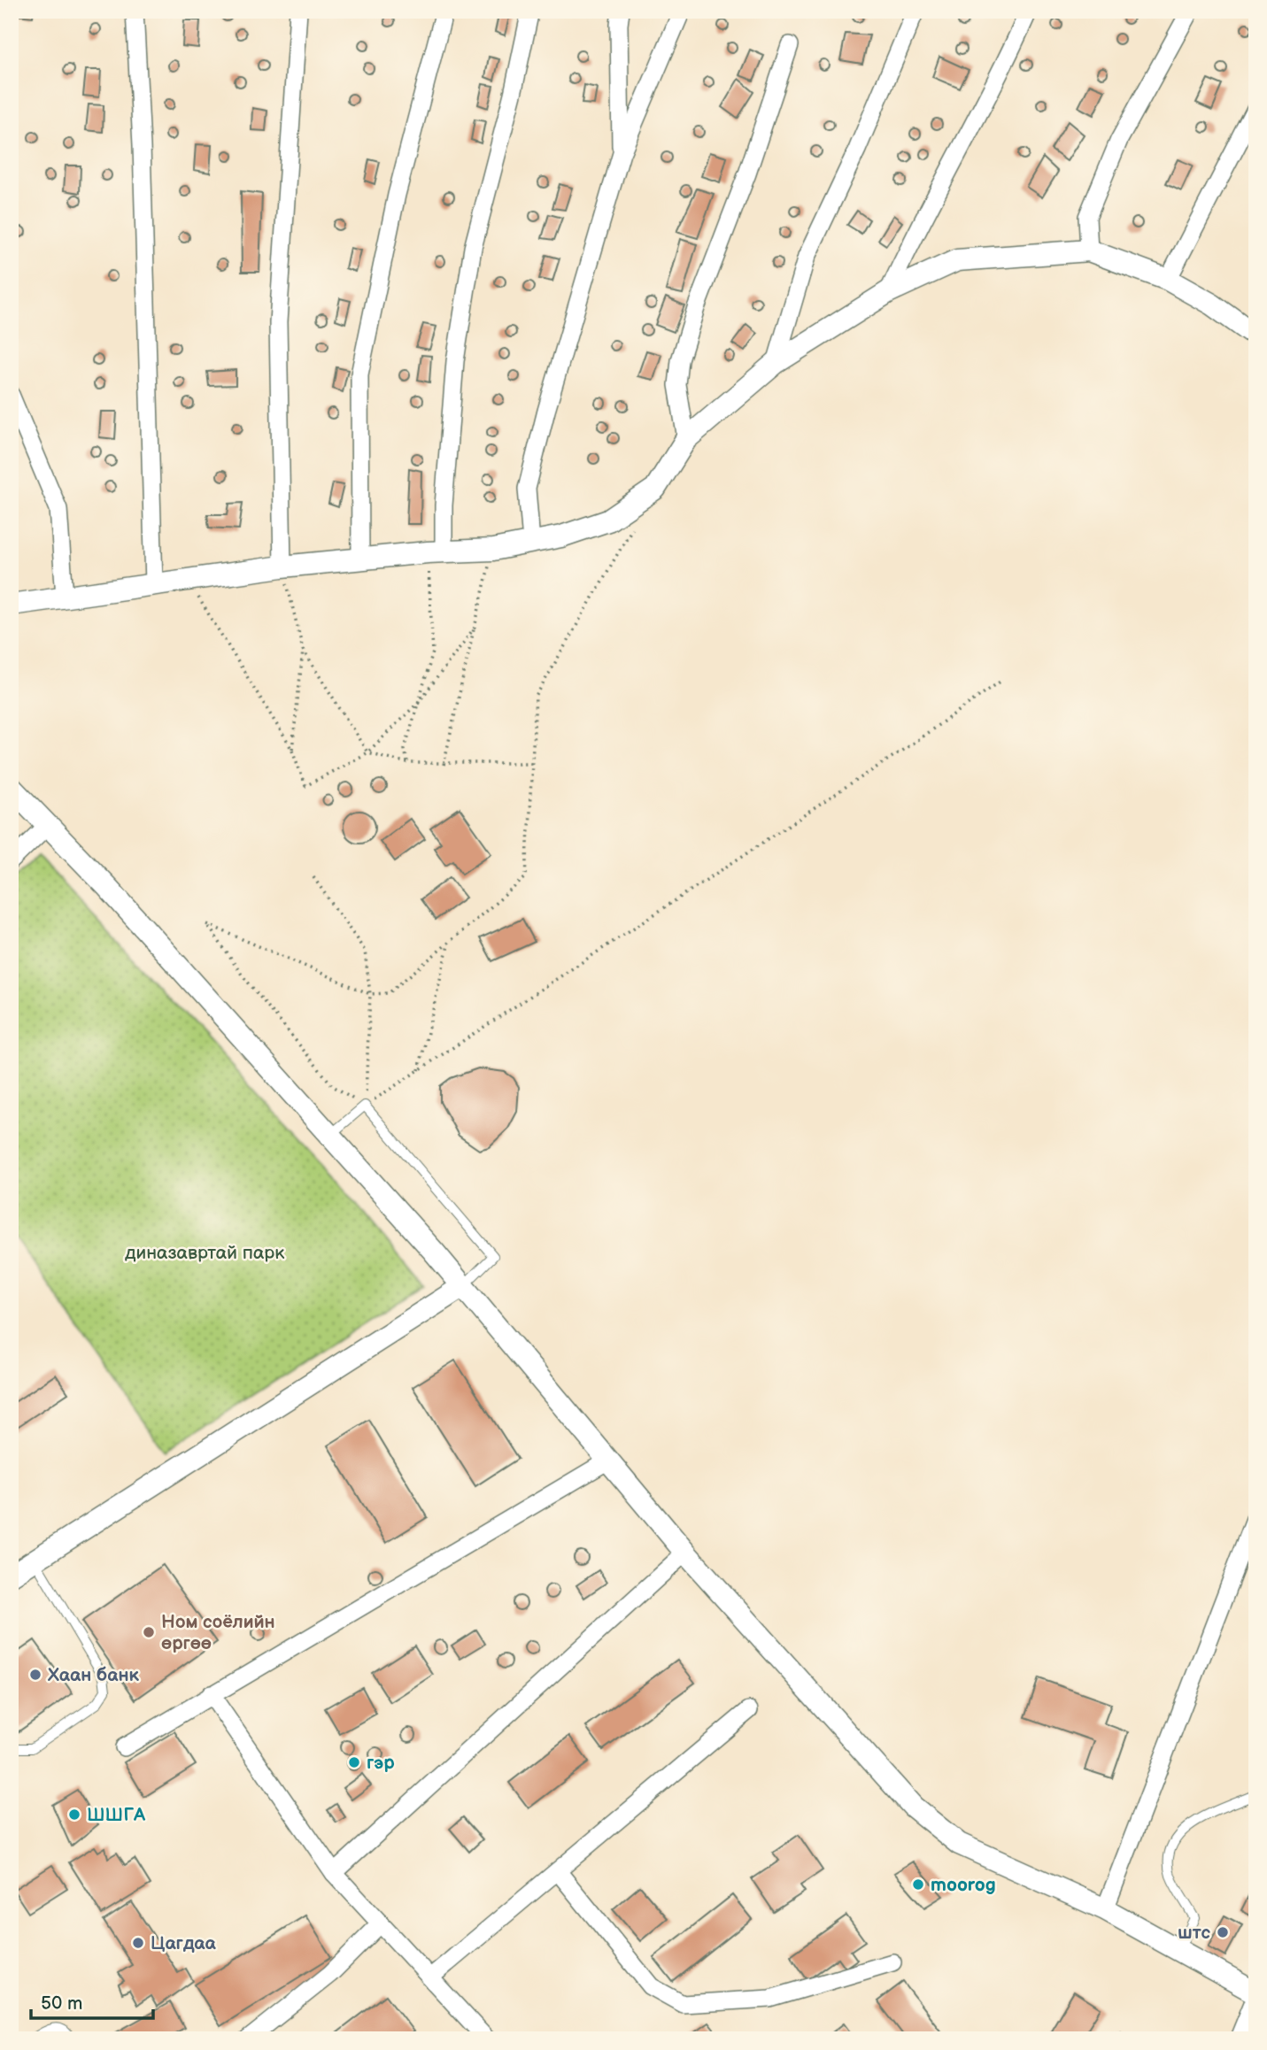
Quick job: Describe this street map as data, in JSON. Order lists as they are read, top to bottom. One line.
{"parks":["диназавртай парк"],"places":["Ном соёлийн өргөө","Хаан банк","гэр","ШШГА","moorog","штс","Цагдаа"],"scale_bar":"50 m"}
